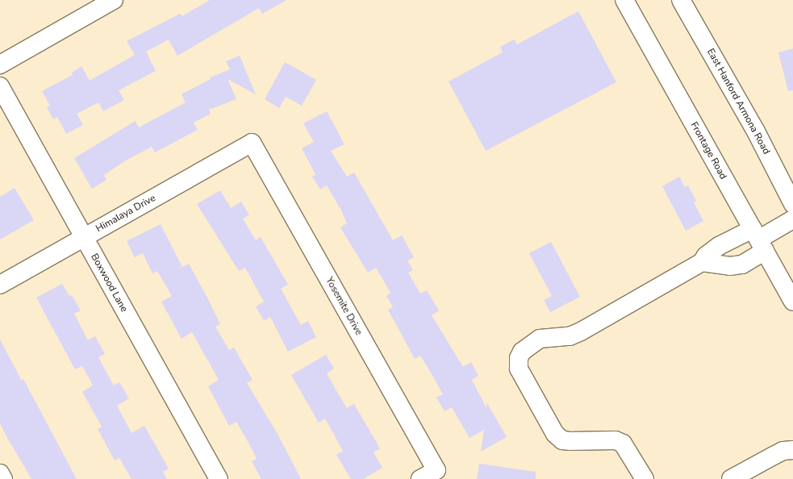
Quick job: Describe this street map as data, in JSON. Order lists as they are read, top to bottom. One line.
{"streets":{"street":["East Hanford Armona Road","Frontage Road","Himalaya Drive","Boxwood Lane","Yosemite Drive"]},"crossings":[["Himalaya Drive","Boxwood Lane"],["Himalaya Drive","Yosemite Drive"]]}
